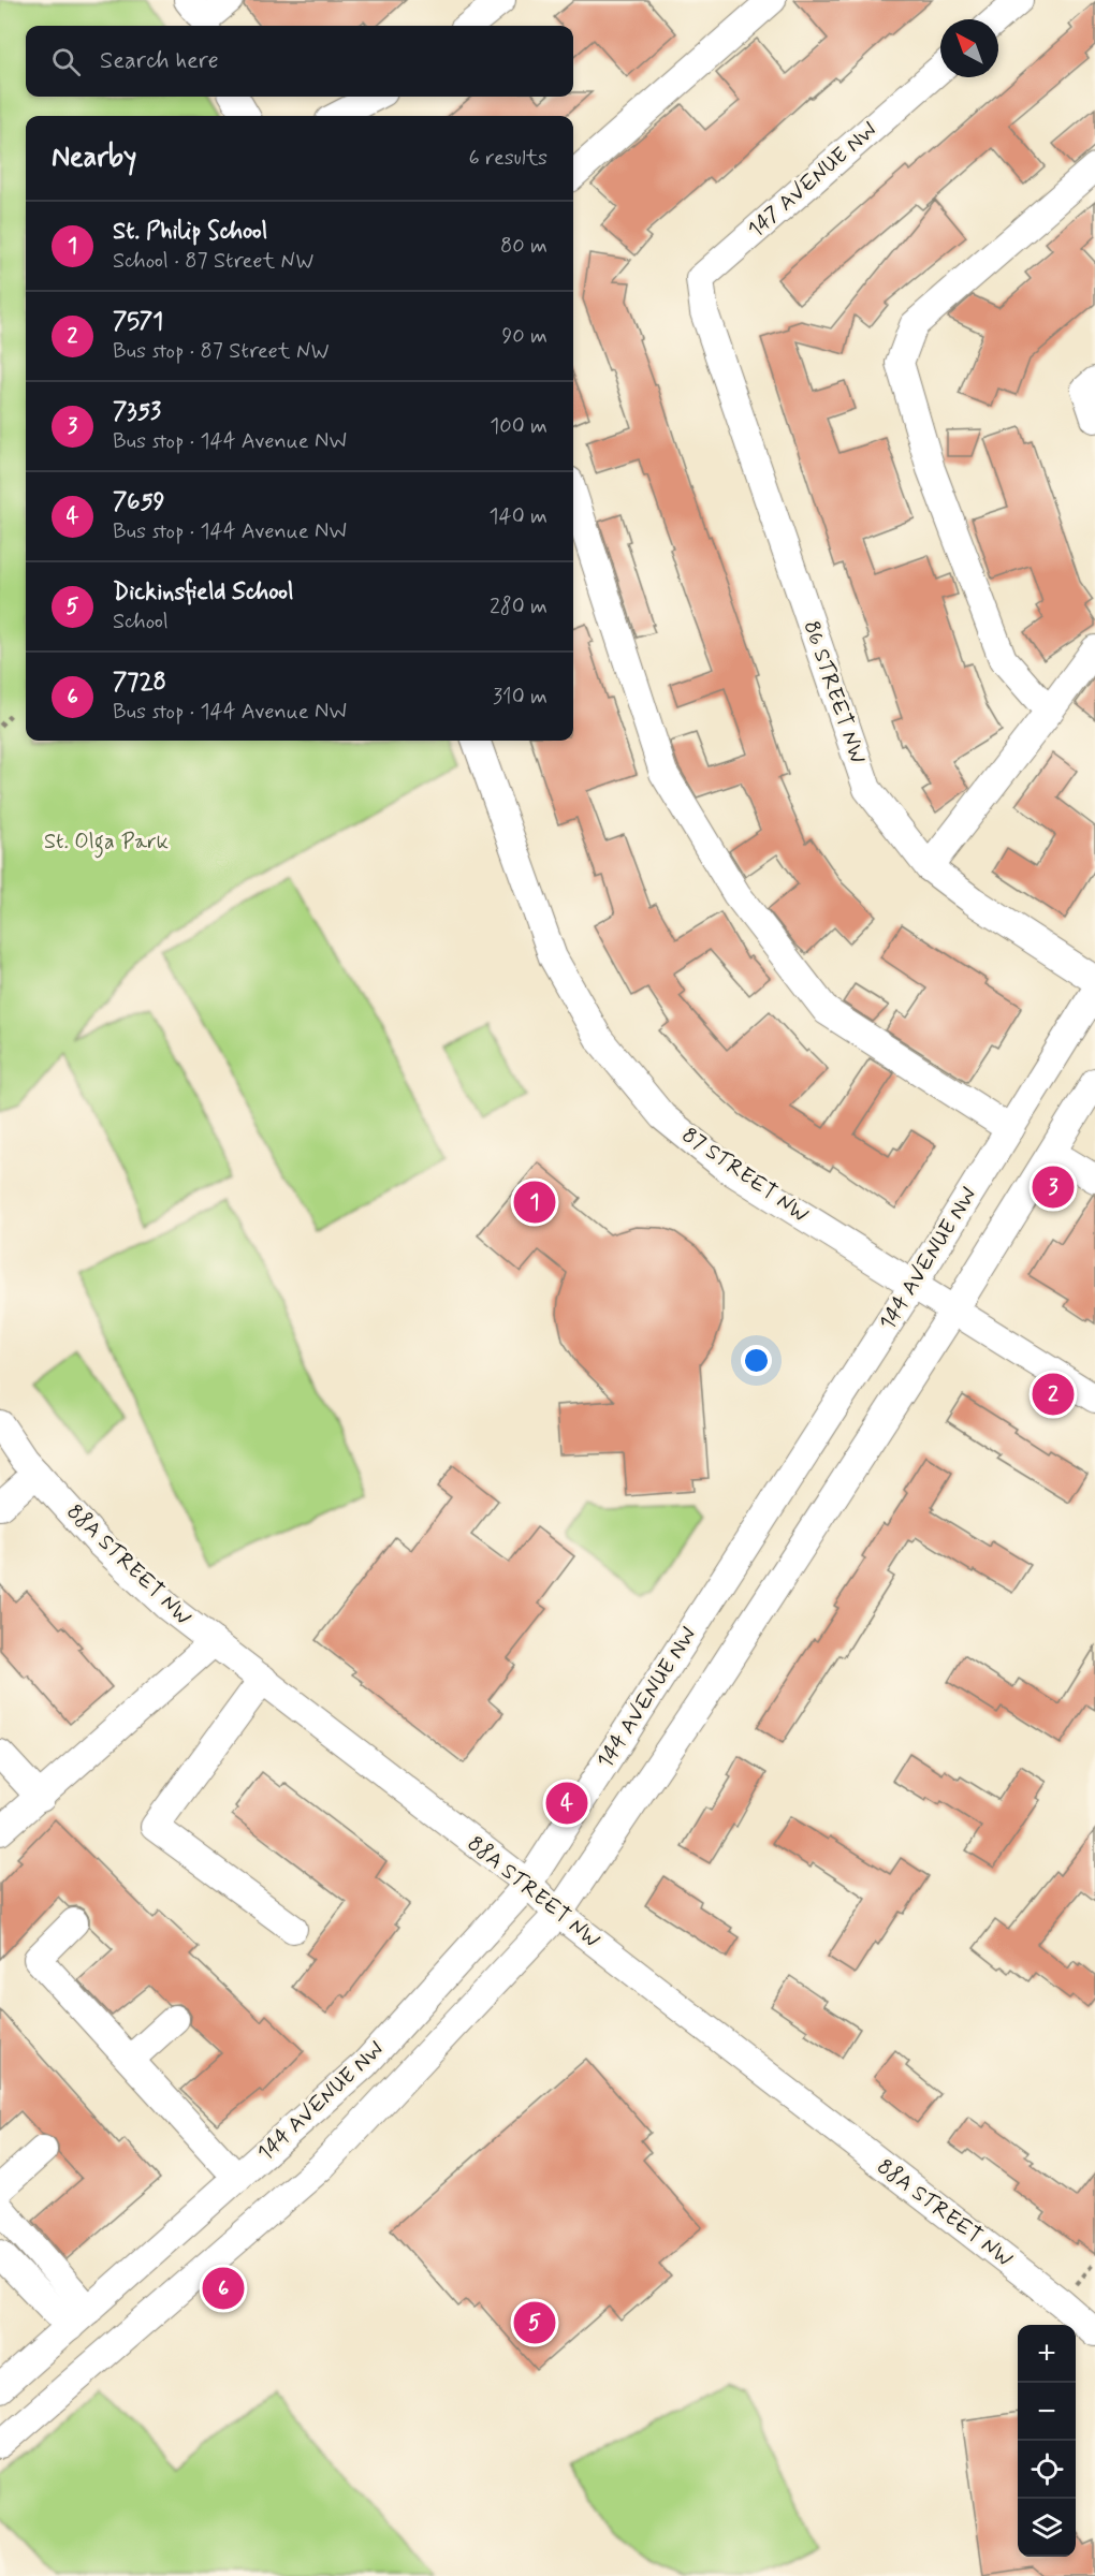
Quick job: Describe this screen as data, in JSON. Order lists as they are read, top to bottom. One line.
{"streets":{"street":["147 AVENUE NW","86 STREET NW","87 STREET NW","144 AVENUE NW","88A STREET NW"]},"crossings":[["147 AVENUE NW","86 STREET NW"],["87 STREET NW","144 AVENUE NW"],["144 AVENUE NW","88A STREET NW"]],"parks":["St. Olga Park"],"north":"top left","page":{"search":"Search here","heading":["Nearby","6 results"],"list":[{"mark":"1","name":"St. Philip School","note":"School · 87 Street NW","value":"80 m"},{"mark":"2","name":"7571","note":"Bus stop · 87 Street NW","value":"90 m"},{"mark":"3","name":"7353","note":"Bus stop · 144 Avenue NW","value":"100 m"},{"mark":"4","name":"7659","note":"Bus stop · 144 Avenue NW","value":"140 m"},{"mark":"5","name":"Dickinsfield School","note":"School","value":"280 m"},{"mark":"6","name":"7728","note":"Bus stop · 144 Avenue NW","value":"310 m"}],"pins":["3","1","2","4","6","5"],"map_buttons":["+","−"]}}
